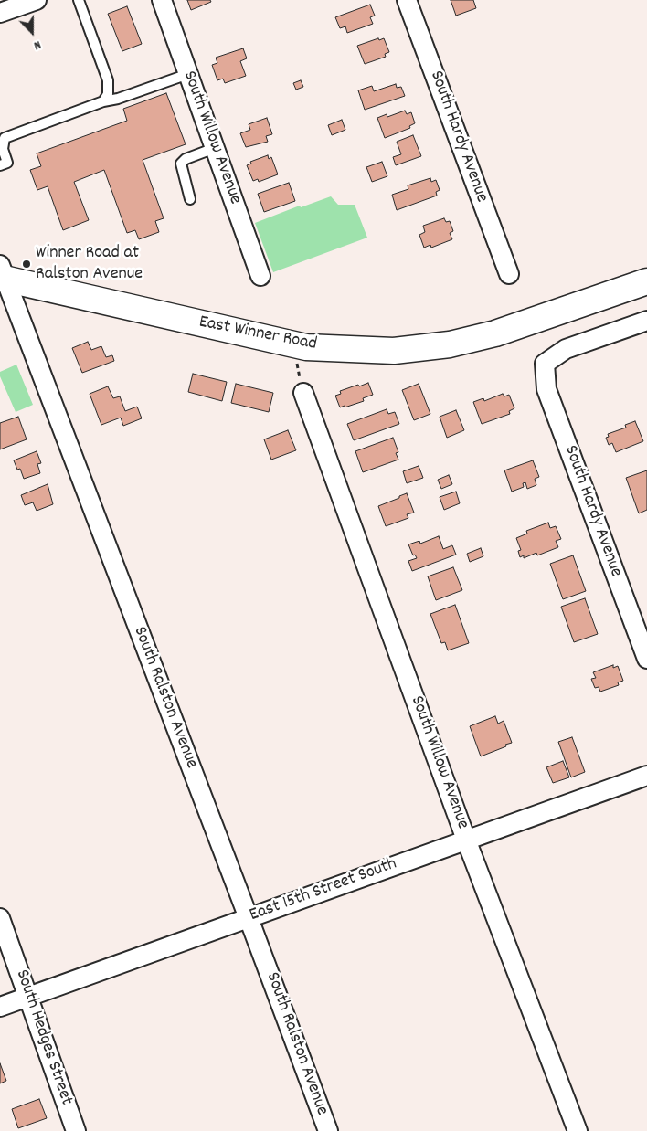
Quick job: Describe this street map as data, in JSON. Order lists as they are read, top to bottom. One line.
{"streets":{"street":["South Hardy Avenue","South Willow Avenue","East Winner Road","South Ralston Avenue","East 15th Street South","South Hedges Street"]},"crossings":[["South Willow Avenue","East 15th Street South"],["East Winner Road","South Ralston Avenue"],["South Ralston Avenue","East 15th Street South"],["East 15th Street South","South Hedges Street"]],"places":["Winner Road at Ralston Avenue"],"north":"bottom"}
